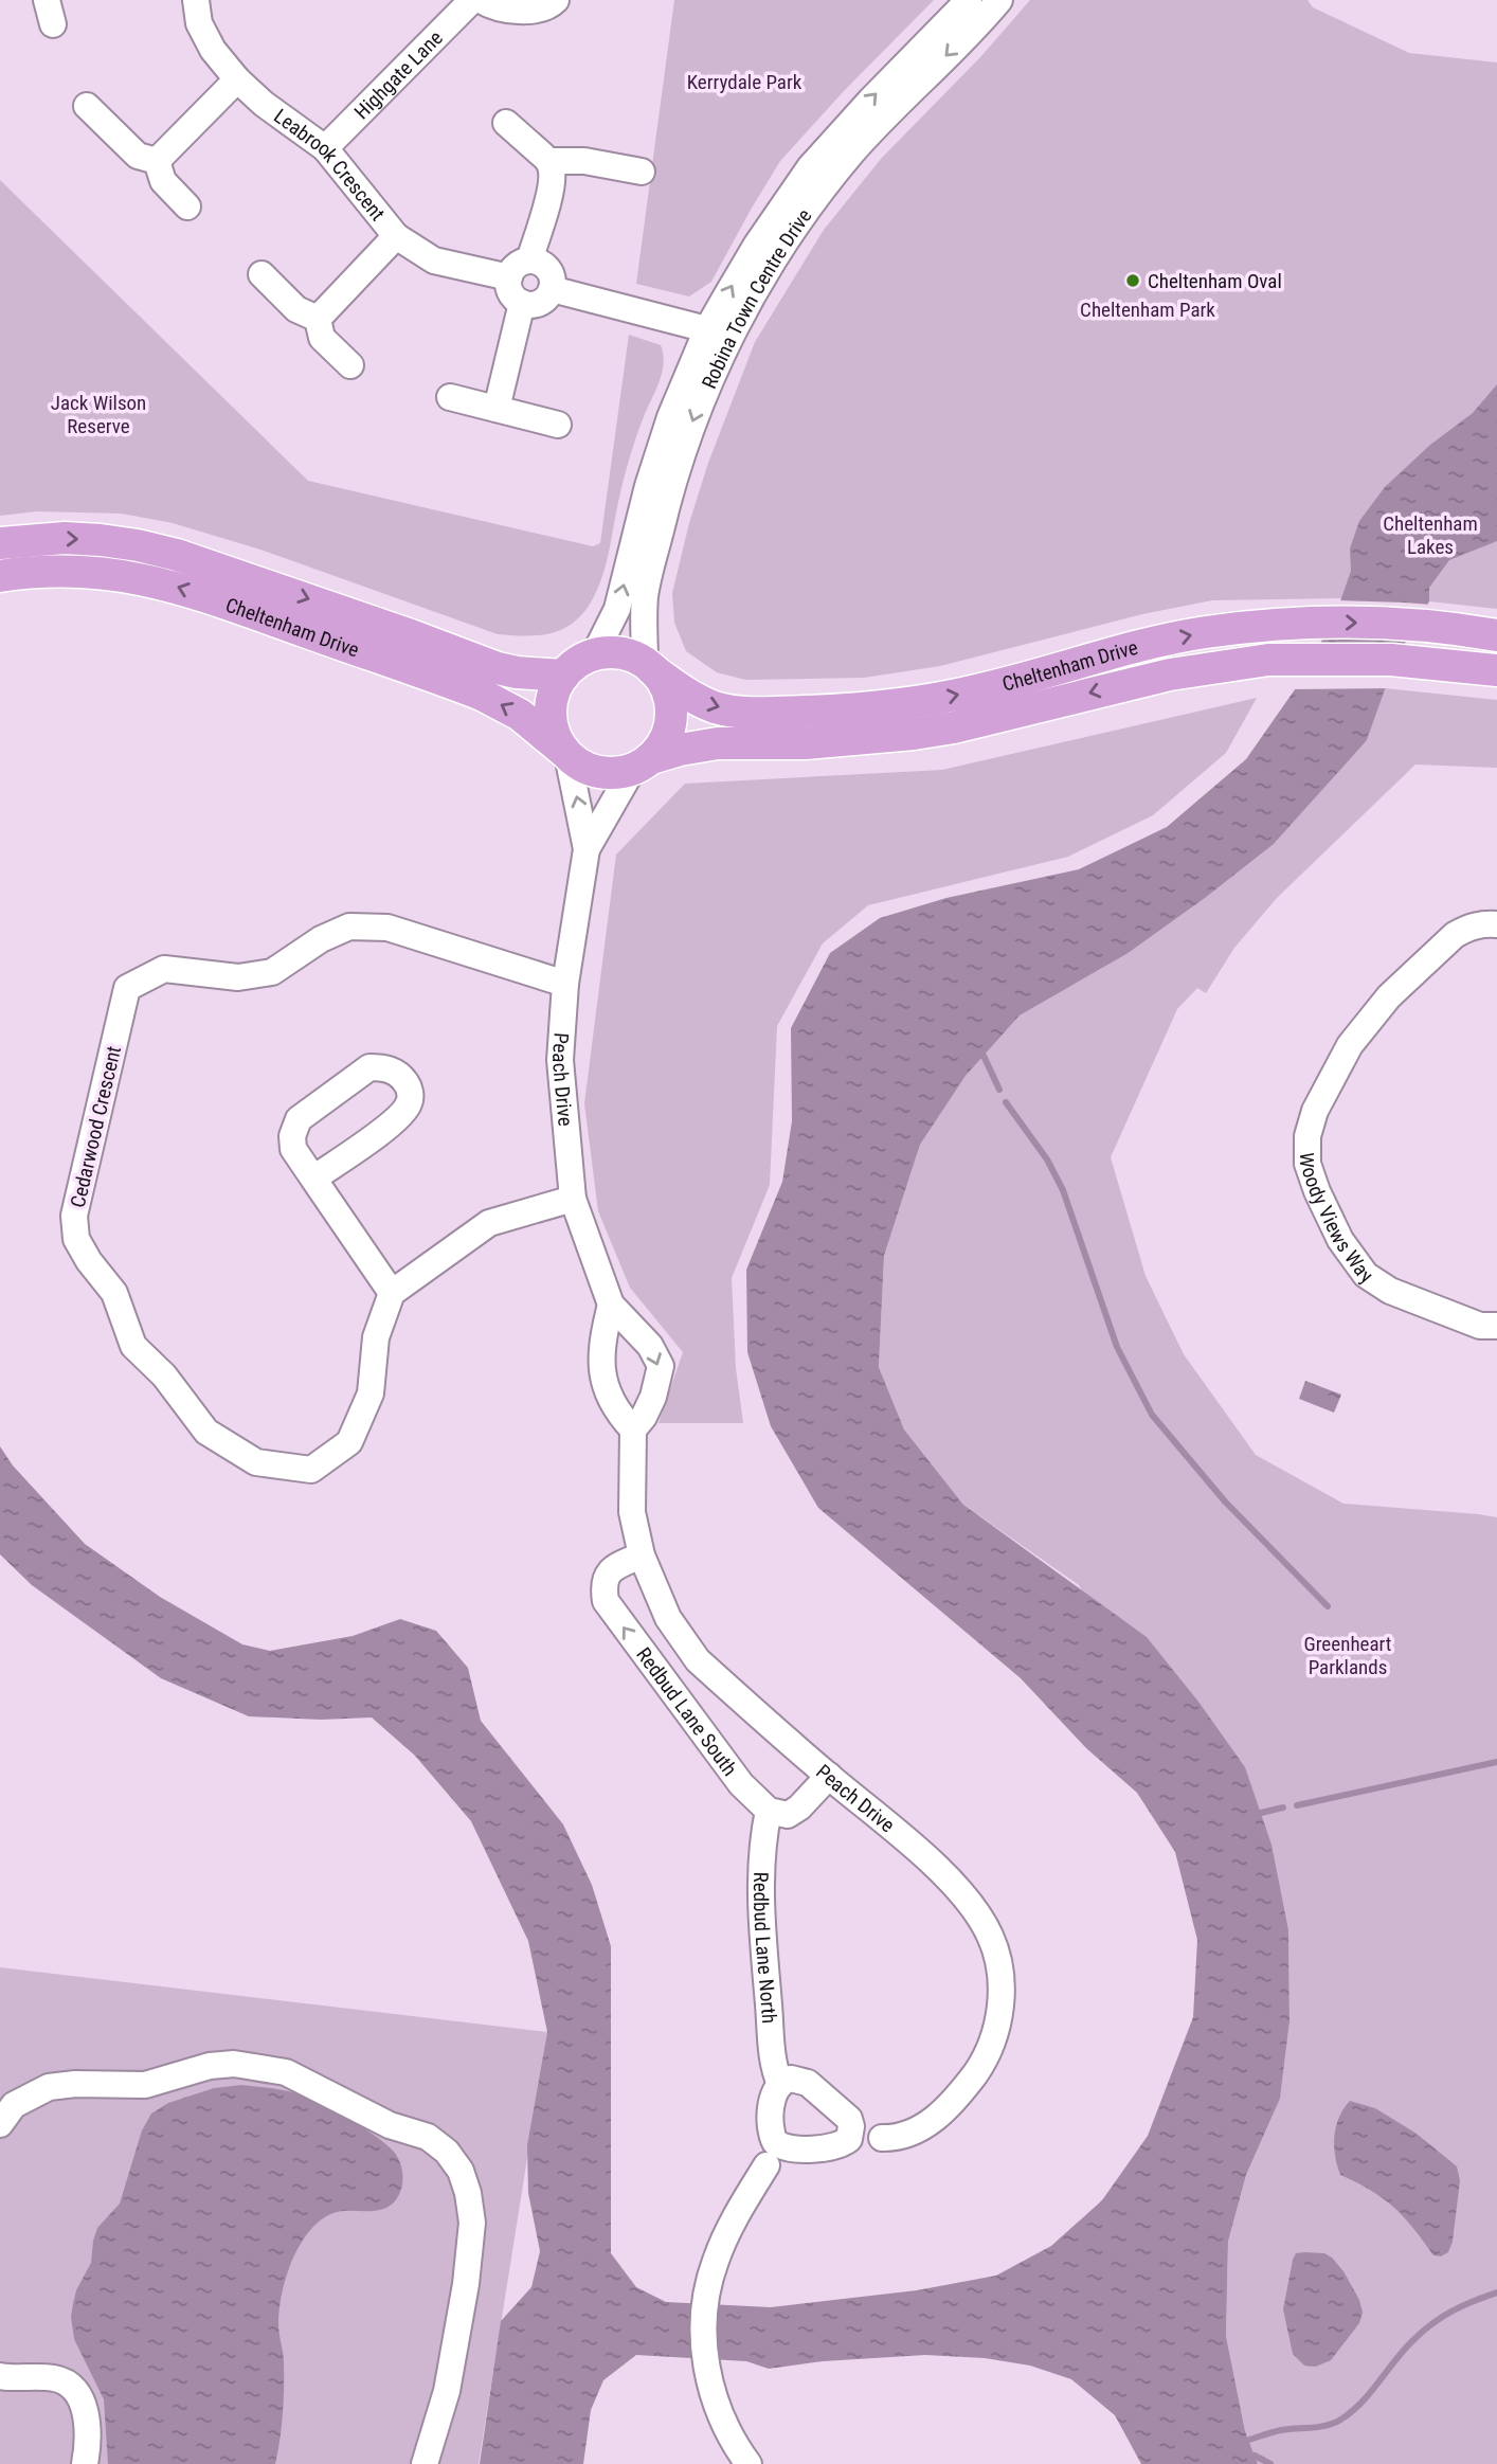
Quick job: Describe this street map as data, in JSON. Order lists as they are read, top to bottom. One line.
{"streets":{"main road":["Cheltenham Drive"],"street":["Highgate Lane","Leabrook Crescent","Robina Town Centre Drive","Peach Drive","Cedarwood Crescent","Woody Views Way","Redbud Lane South","Redbud Lane North"]},"crossings":[["Highgate Lane","Leabrook Crescent"],["Robina Town Centre Drive","Cheltenham Drive"],["Robina Town Centre Drive","Peach Drive"],["Cheltenham Drive","Peach Drive"],["Peach Drive","Cedarwood Crescent"],["Peach Drive","Redbud Lane South"],["Peach Drive","Redbud Lane North"],["Redbud Lane South","Redbud Lane North"]],"one_way":["Redbud Lane South"],"parks":["Kerrydale Park","Cheltenham Park","Jack Wilson Reserve","Cheltenham Lakes","Greenheart Parklands"],"places":["Cheltenham Oval"]}
